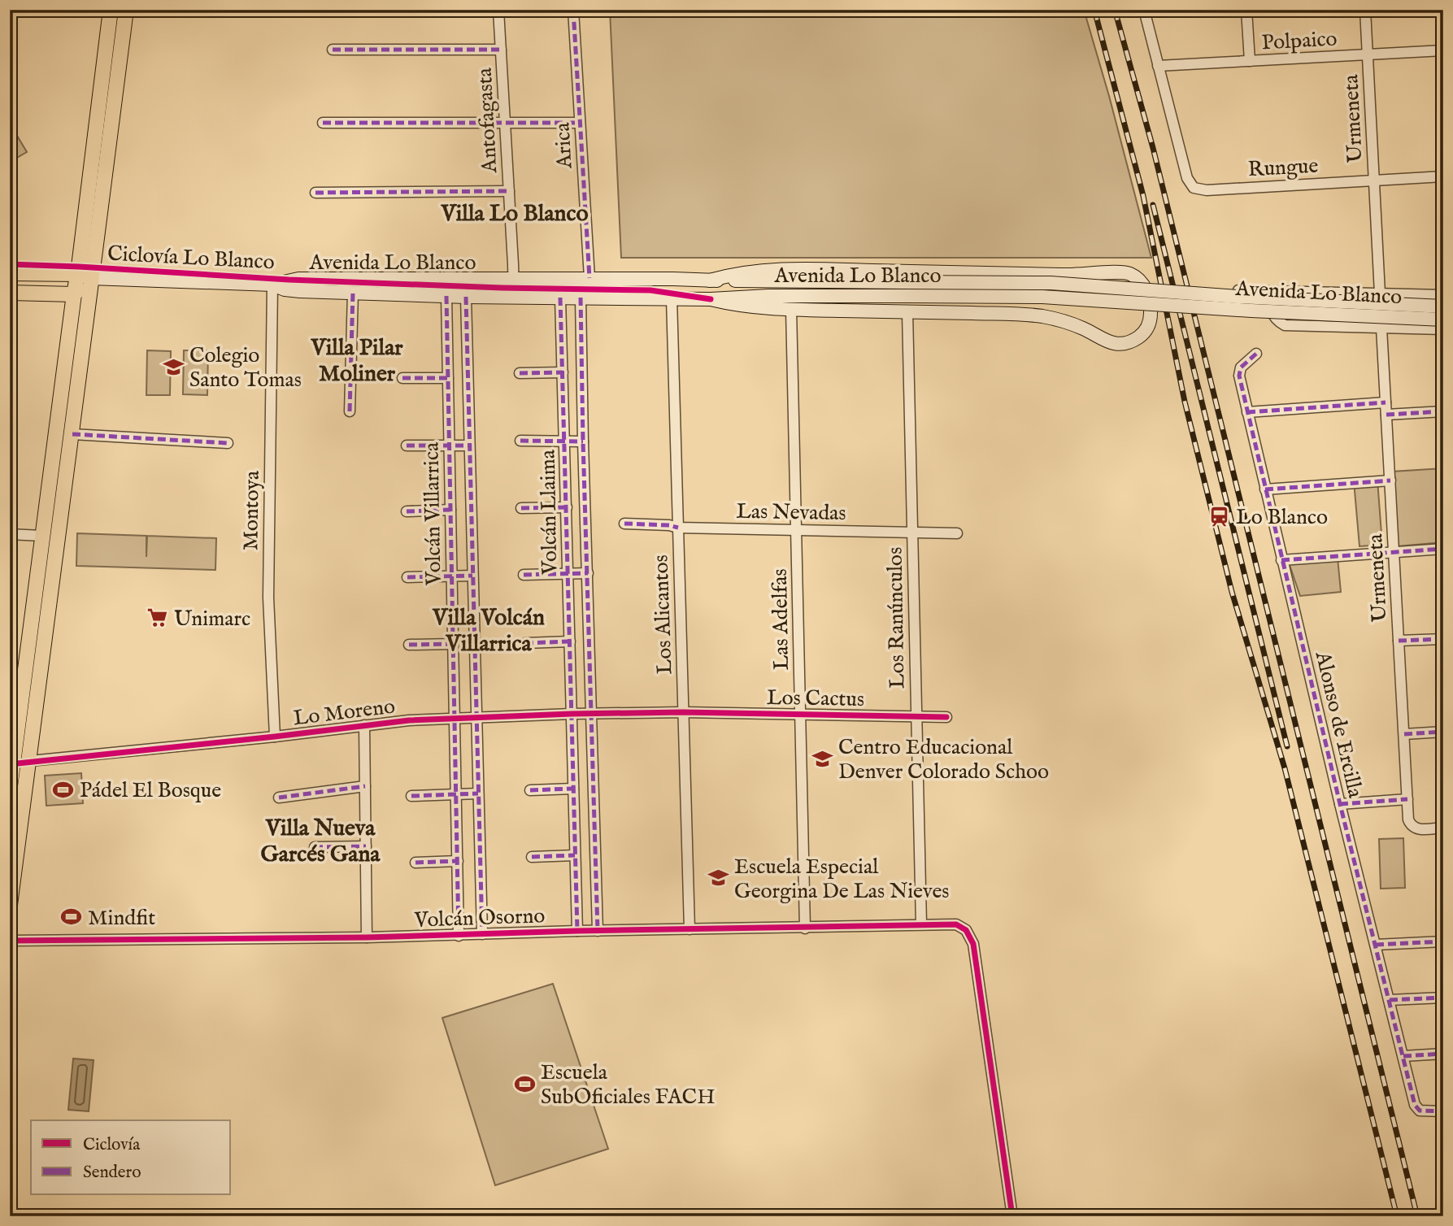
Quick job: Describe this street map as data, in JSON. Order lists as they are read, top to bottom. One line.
{"streets":{"main road":["Avenida Lo Blanco","Lo Moreno"],"street":["Polpaico","Urmeneta","Antofagasta","Arica","Rungue","Montoya","Las Nevadas","Volcán Llaima","Volcán Villarrica","Los Alicantos","Los Ranúnculos","Las Adelfas","Los Cactus","Alonso de Ercilla","Volcán Osorno"],"cycle path":["Ciclovía Lo Blanco"]},"crossings":[["Polpaico","Urmeneta"],["Polpaico","Rungue"],["Urmeneta","Rungue"],["Antofagasta","Avenida Lo Blanco"],["Arica","Avenida Lo Blanco"],["Avenida Lo Blanco","Montoya"],["Avenida Lo Blanco","Volcán Llaima"],["Avenida Lo Blanco","Volcán Villarrica"],["Avenida Lo Blanco","Los Alicantos"],["Montoya","Lo Moreno"],["Las Nevadas","Los Alicantos"],["Las Nevadas","Los Ranúnculos"],["Las Nevadas","Las Adelfas"],["Volcán Llaima","Lo Moreno"],["Volcán Llaima","Volcán Osorno"],["Volcán Villarrica","Lo Moreno"],["Volcán Villarrica","Volcán Osorno"],["Los Alicantos","Los Cactus"],["Los Alicantos","Lo Moreno"],["Los Alicantos","Volcán Osorno"],["Los Ranúnculos","Los Cactus"],["Los Ranúnculos","Volcán Osorno"],["Las Adelfas","Los Cactus"],["Las Adelfas","Volcán Osorno"],["Los Cactus","Lo Moreno"]],"districts":["Villa Lo Blanco","Villa Pilar Moliner","Villa Volcán Villarrica","Villa Nueva Garcés Gana"],"places":{"school or university":["Colegio Santo Tomas","Centro Educacional Denver Colorado Schoo","Escuela Especial Georgina De Las Nieves"],"station":["Lo Blanco"],"supermarket":["Unimarc"],"sports":["Pádel El Bosque","Mindfit","Escuela SubOficiales FACH"]},"legend":["Ciclovía","Sendero"]}
